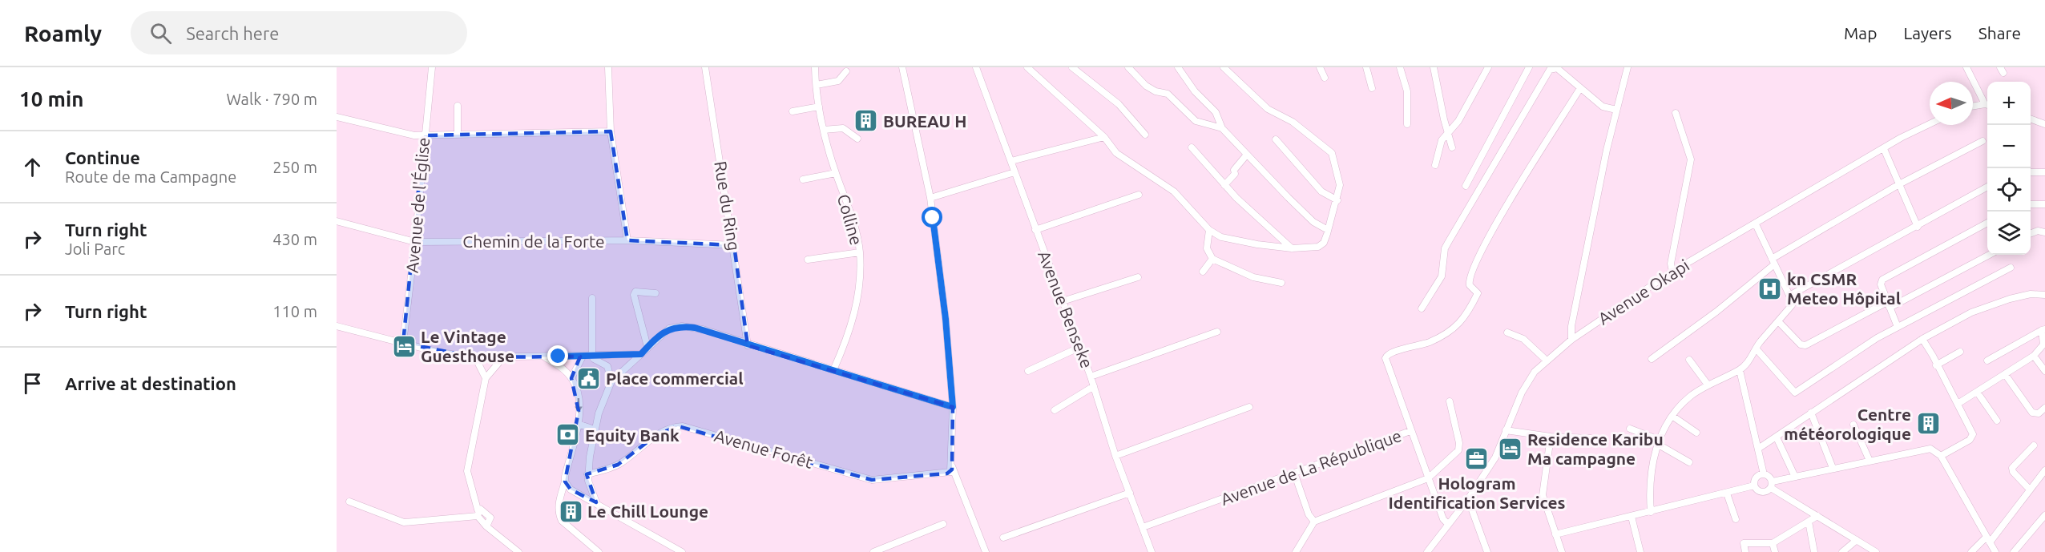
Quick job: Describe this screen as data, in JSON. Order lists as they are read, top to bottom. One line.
{"streets":{"street":["Avenue de l'Église","Rue du Ring","Colline","Chemin de la Forte","Avenue Okapi","Avenue Benseke","Avenue Forêt","Avenue de La République"]},"crossings":[["Avenue de l'Église","Chemin de la Forte"],["Rue du Ring","Chemin de la Forte"],["Avenue Okapi","Avenue de La République"],["Avenue Benseke","Avenue de La République"]],"places":{"building":["BUREAU H","Centre météorologique","Le Chill Lounge"],"hospital":["kn CSMR Meteo Hôpital"],"hotel":["Le Vintage Guesthouse","Residence Karibu Ma campagne"],"public building":["Place commercial"],"bank":["Equity Bank"],"office":["Hologram Identification Services"]},"north":"left","page":{"header":"Roamly","search":"Search here","nav":["Map","Layers","Share"],"heading":["10 min","Walk · 790 m"],"map_buttons":["+","−"],"list":[["Continue","Route de ma Campagne","250 m"],["Turn right","Joli Parc","430 m"],["Turn right","110 m"],"Arrive at destination"]}}
